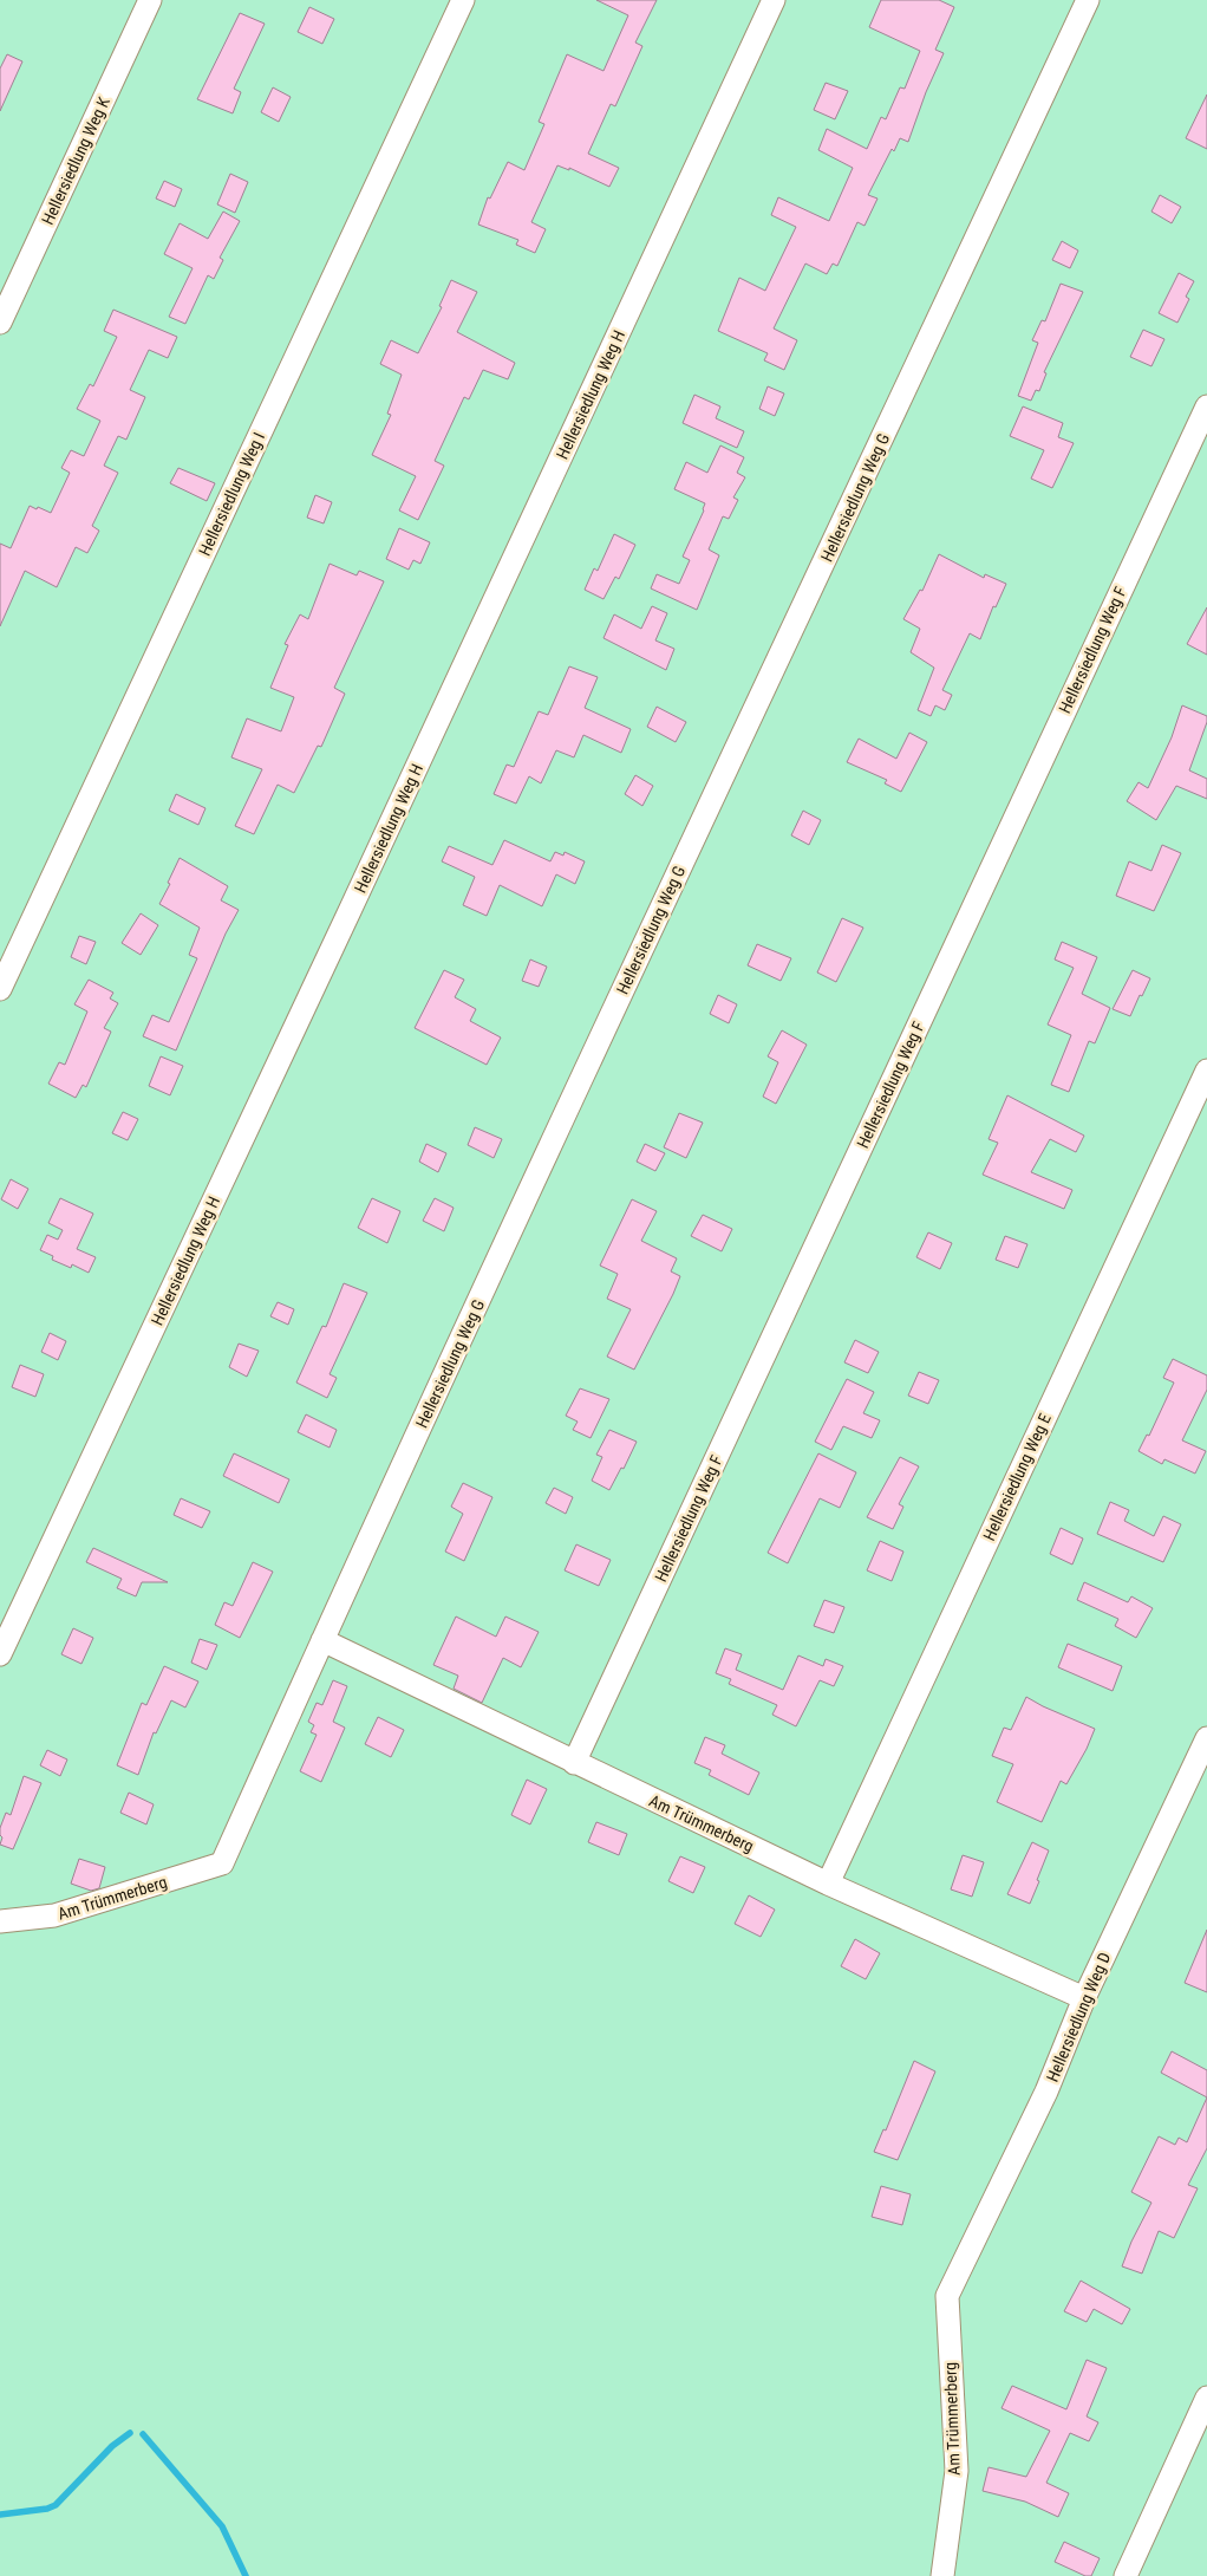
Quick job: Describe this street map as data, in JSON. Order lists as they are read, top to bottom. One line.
{"streets":{"lane":["Hellersiedlung Weg K","Hellersiedlung Weg H","Hellersiedlung Weg I","Hellersiedlung Weg G","Hellersiedlung Weg F","Hellersiedlung Weg E","Am Trümmerberg","Hellersiedlung Weg D"]},"crossings":[["Hellersiedlung Weg G","Am Trümmerberg"],["Hellersiedlung Weg F","Am Trümmerberg"],["Hellersiedlung Weg E","Am Trümmerberg"],["Am Trümmerberg","Hellersiedlung Weg D"]]}
